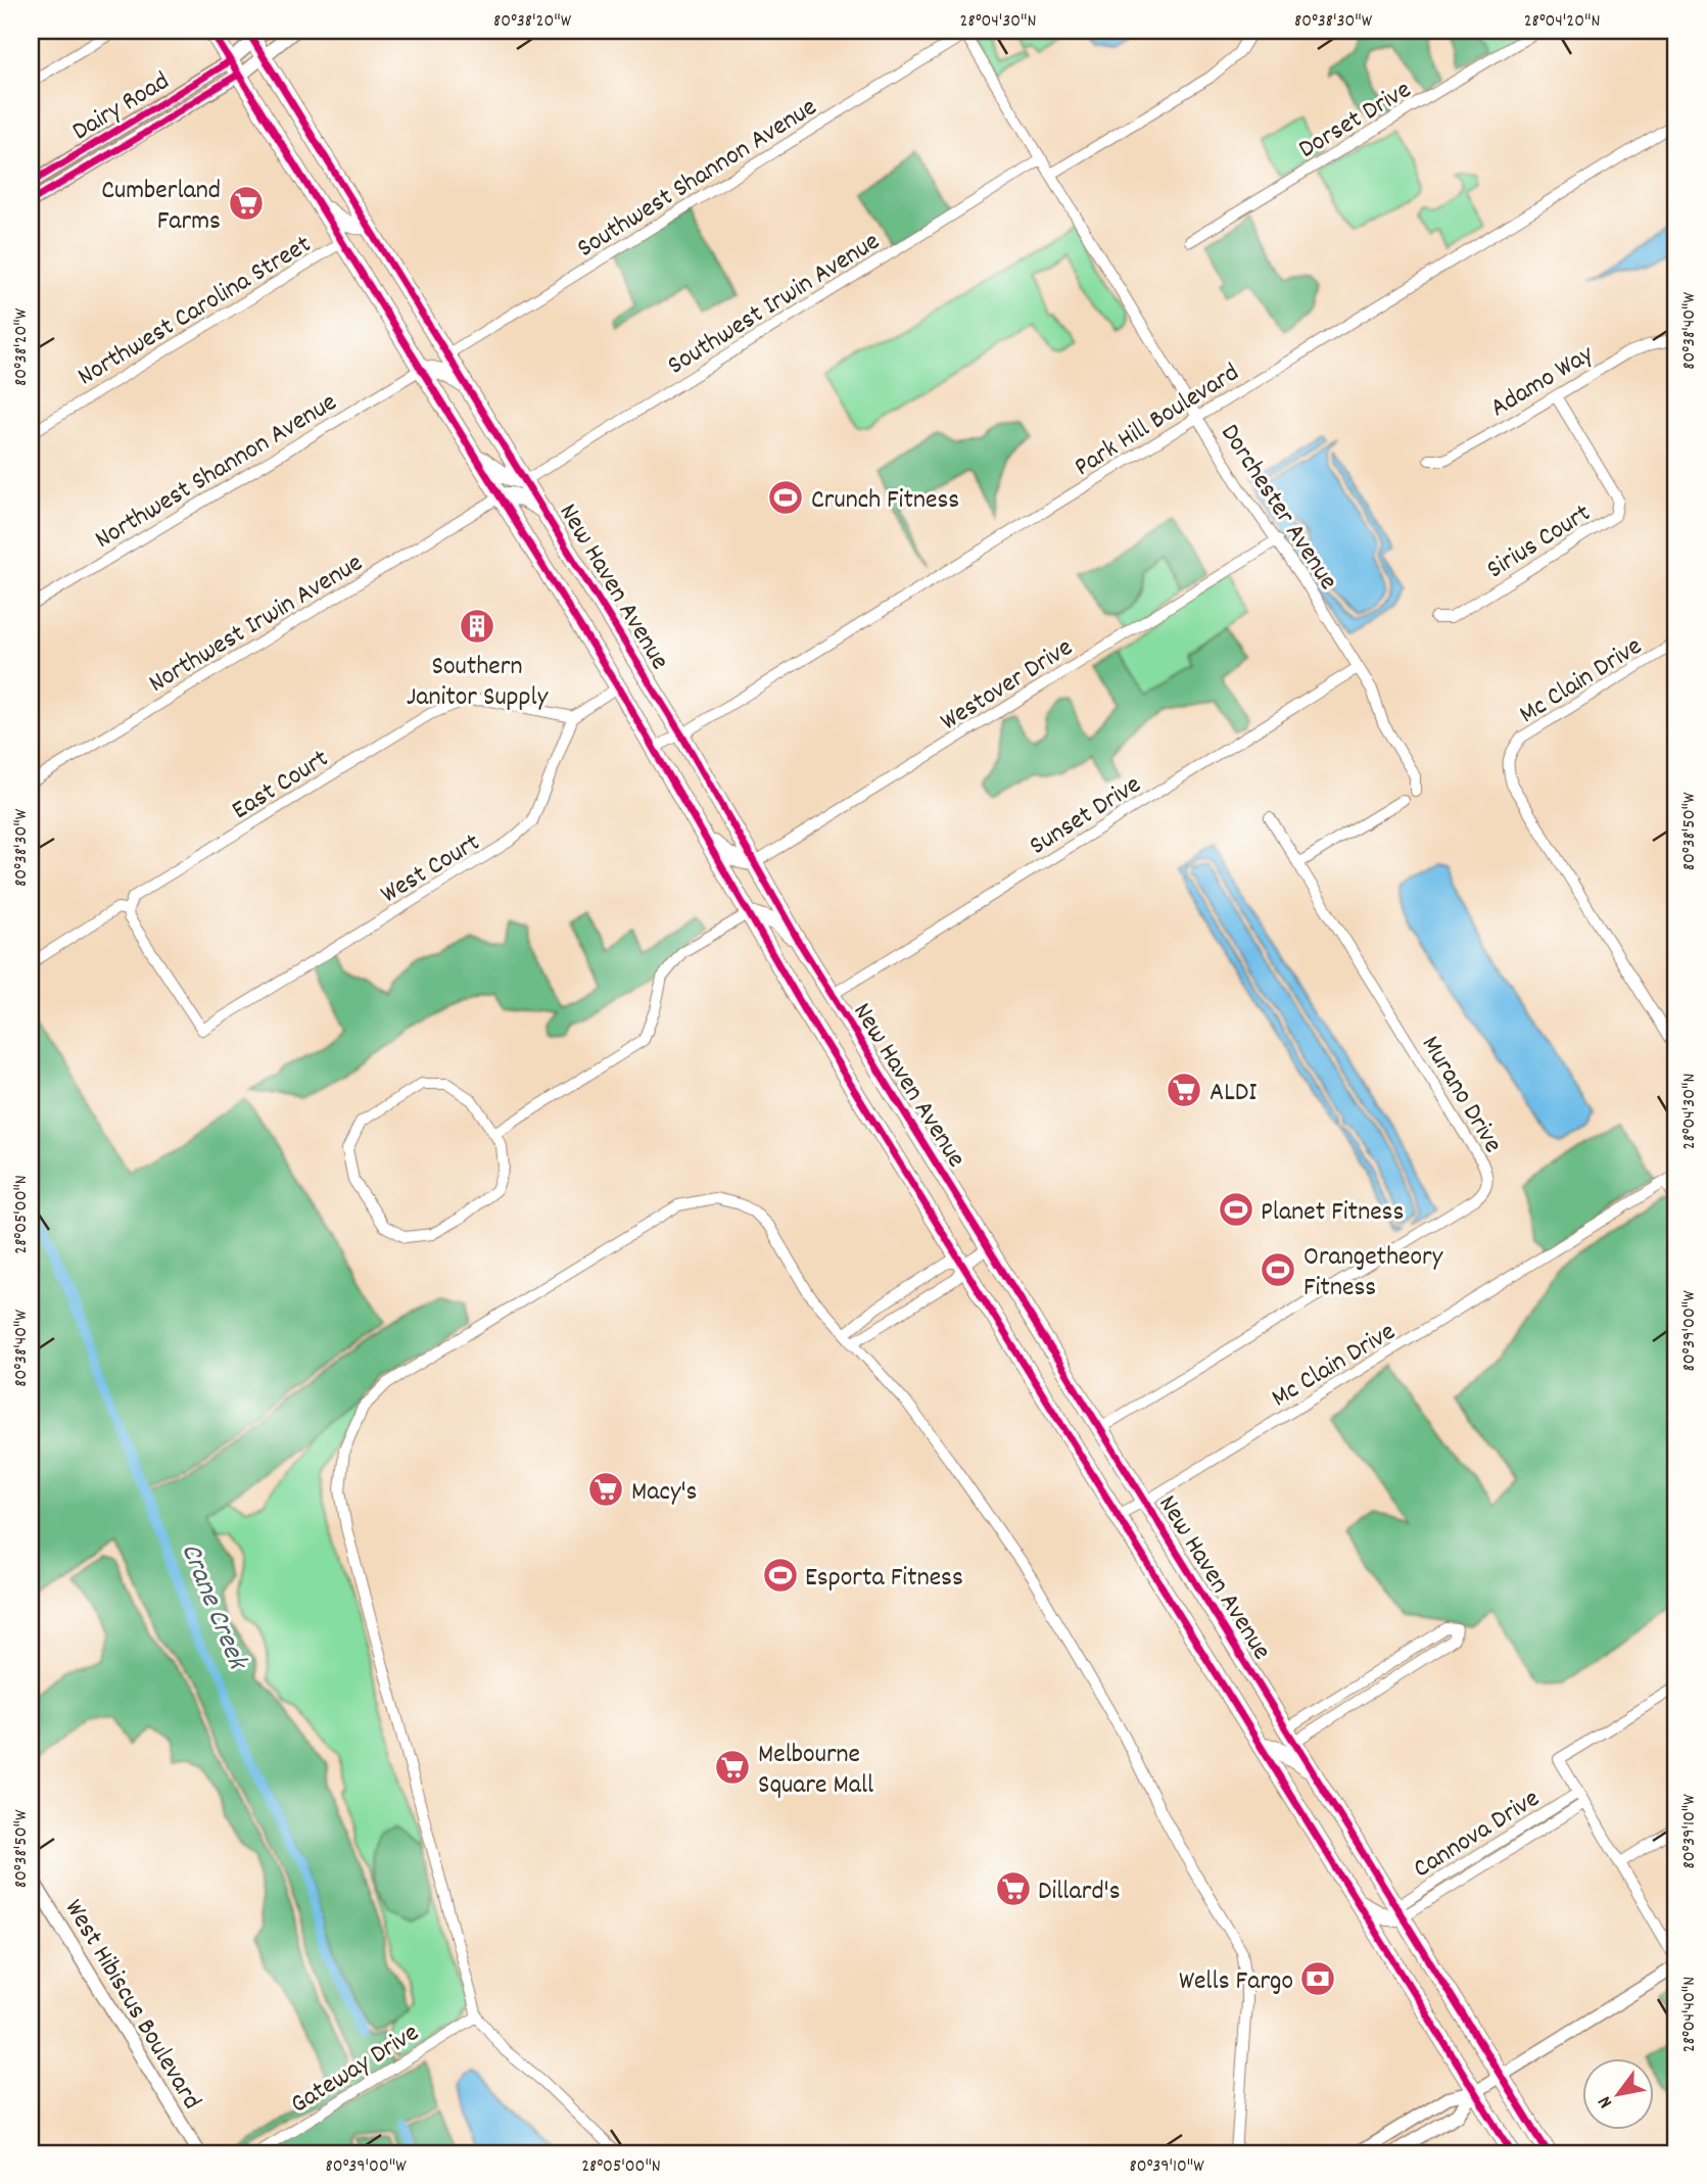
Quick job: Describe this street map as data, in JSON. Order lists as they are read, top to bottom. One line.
{"streets":{"main road":["New Haven Avenue"],"street":["Dairy Road","Dorset Drive","Southwest Shannon Avenue","Southwest Irwin Avenue","Northwest Carolina Street","Adamo Way","Park Hill Boulevard","Northwest Shannon Avenue","Dorchester Avenue","Sirius Court","Northwest Irwin Avenue","Mc Clain Drive","Westover Drive","East Court","Sunset Drive","West Court","Murano Drive","Cannova Drive","West Hibiscus Boulevard","Gateway Drive"]},"crossings":[["Dairy Road","New Haven Avenue"],["Southwest Shannon Avenue","Dorchester Avenue"],["Southwest Shannon Avenue","New Haven Avenue"],["Southwest Irwin Avenue","Dorchester Avenue"],["Southwest Irwin Avenue","New Haven Avenue"],["Northwest Carolina Street","New Haven Avenue"],["Adamo Way","Sirius Court"],["Park Hill Boulevard","Dorchester Avenue"],["Park Hill Boulevard","New Haven Avenue"],["Northwest Shannon Avenue","New Haven Avenue"],["Dorchester Avenue","Westover Drive"],["Dorchester Avenue","Sunset Drive"],["New Haven Avenue","Northwest Irwin Avenue"],["New Haven Avenue","Mc Clain Drive"],["New Haven Avenue","Westover Drive"],["New Haven Avenue","Sunset Drive"],["New Haven Avenue","Murano Drive"],["New Haven Avenue","Cannova Drive"],["East Court","West Court"]],"water":["Crane Creek"],"places":{"supermarket":["Cumberland Farms","ALDI","Macy's","Melbourne Square Mall","Dillard's"],"sports":["Crunch Fitness","Planet Fitness","Orangetheory Fitness","Esporta Fitness"],"building":["Southern Janitor Supply"],"bank":["Wells Fargo"]},"north":"bottom left","coordinates":["80°38'20\"W","28°04'30\"N","80°38'30\"W","28°04'20\"N","80°38'40\"W","80°38'50\"W","28°05'00\"N","80°39'00\"W","80°39'10\"W","28°04'40\"N"]}
